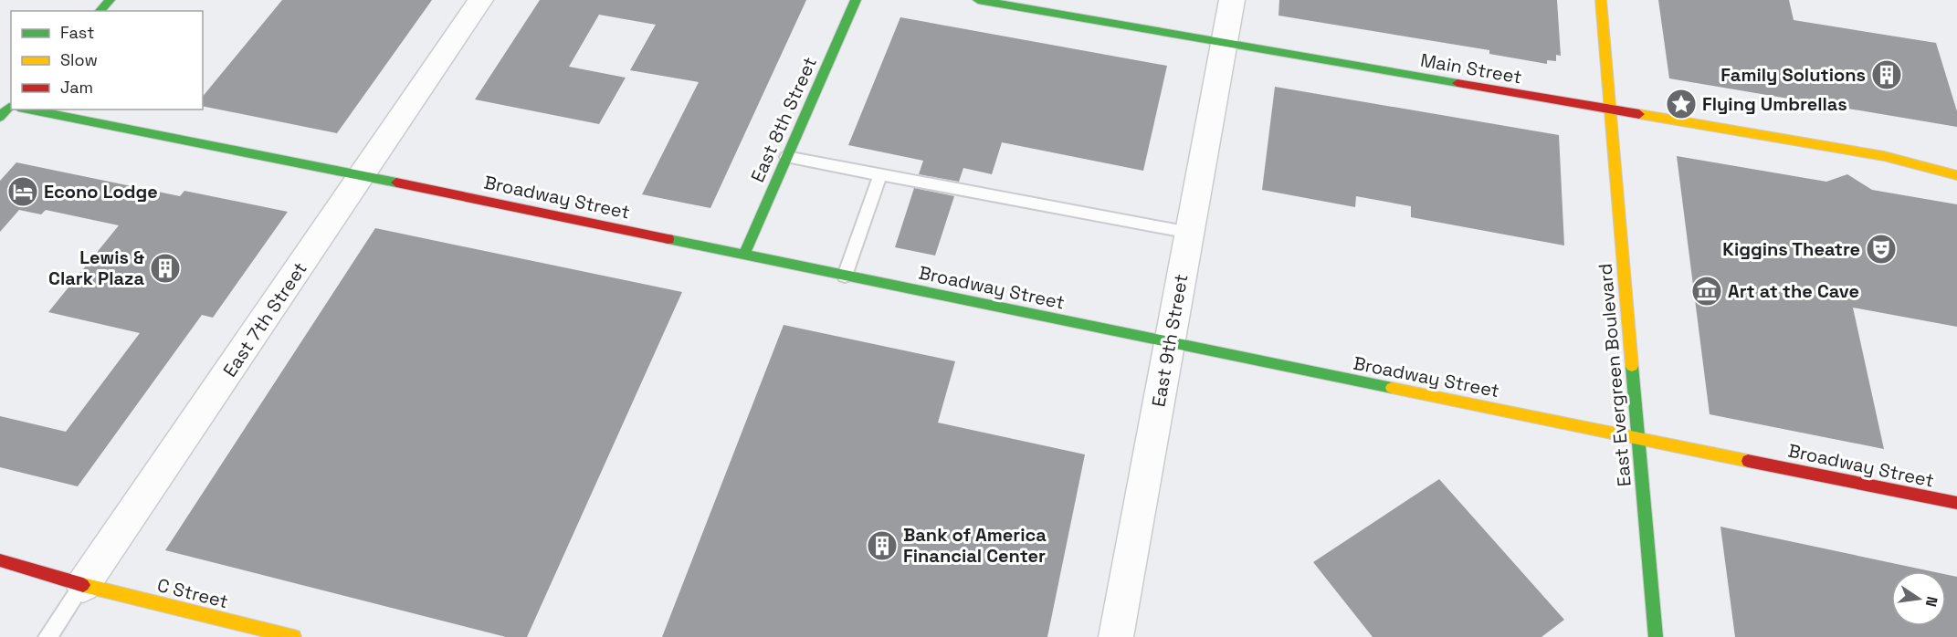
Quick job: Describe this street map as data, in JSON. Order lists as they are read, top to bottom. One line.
{"streets":{"main road":["Main Street","East 8th Street","Broadway Street","East Evergreen Boulevard","C Street"],"street":["East 7th Street","East 9th Street"]},"crossings":[["Main Street","East 9th Street"],["Main Street","East Evergreen Boulevard"],["East 8th Street","Broadway Street"],["Broadway Street","East 7th Street"],["Broadway Street","East 9th Street"],["Broadway Street","East Evergreen Boulevard"],["East 7th Street","C Street"]],"places":{"building":["Family Solutions","Lewis & Clark Plaza","Bank of America Financial Center"],"place":["Flying Umbrellas"],"hotel":["Econo Lodge"],"theatre":["Kiggins Theatre"],"museum":["Art at the Cave"]},"legend":["Fast","Slow","Jam"],"north":"right"}
